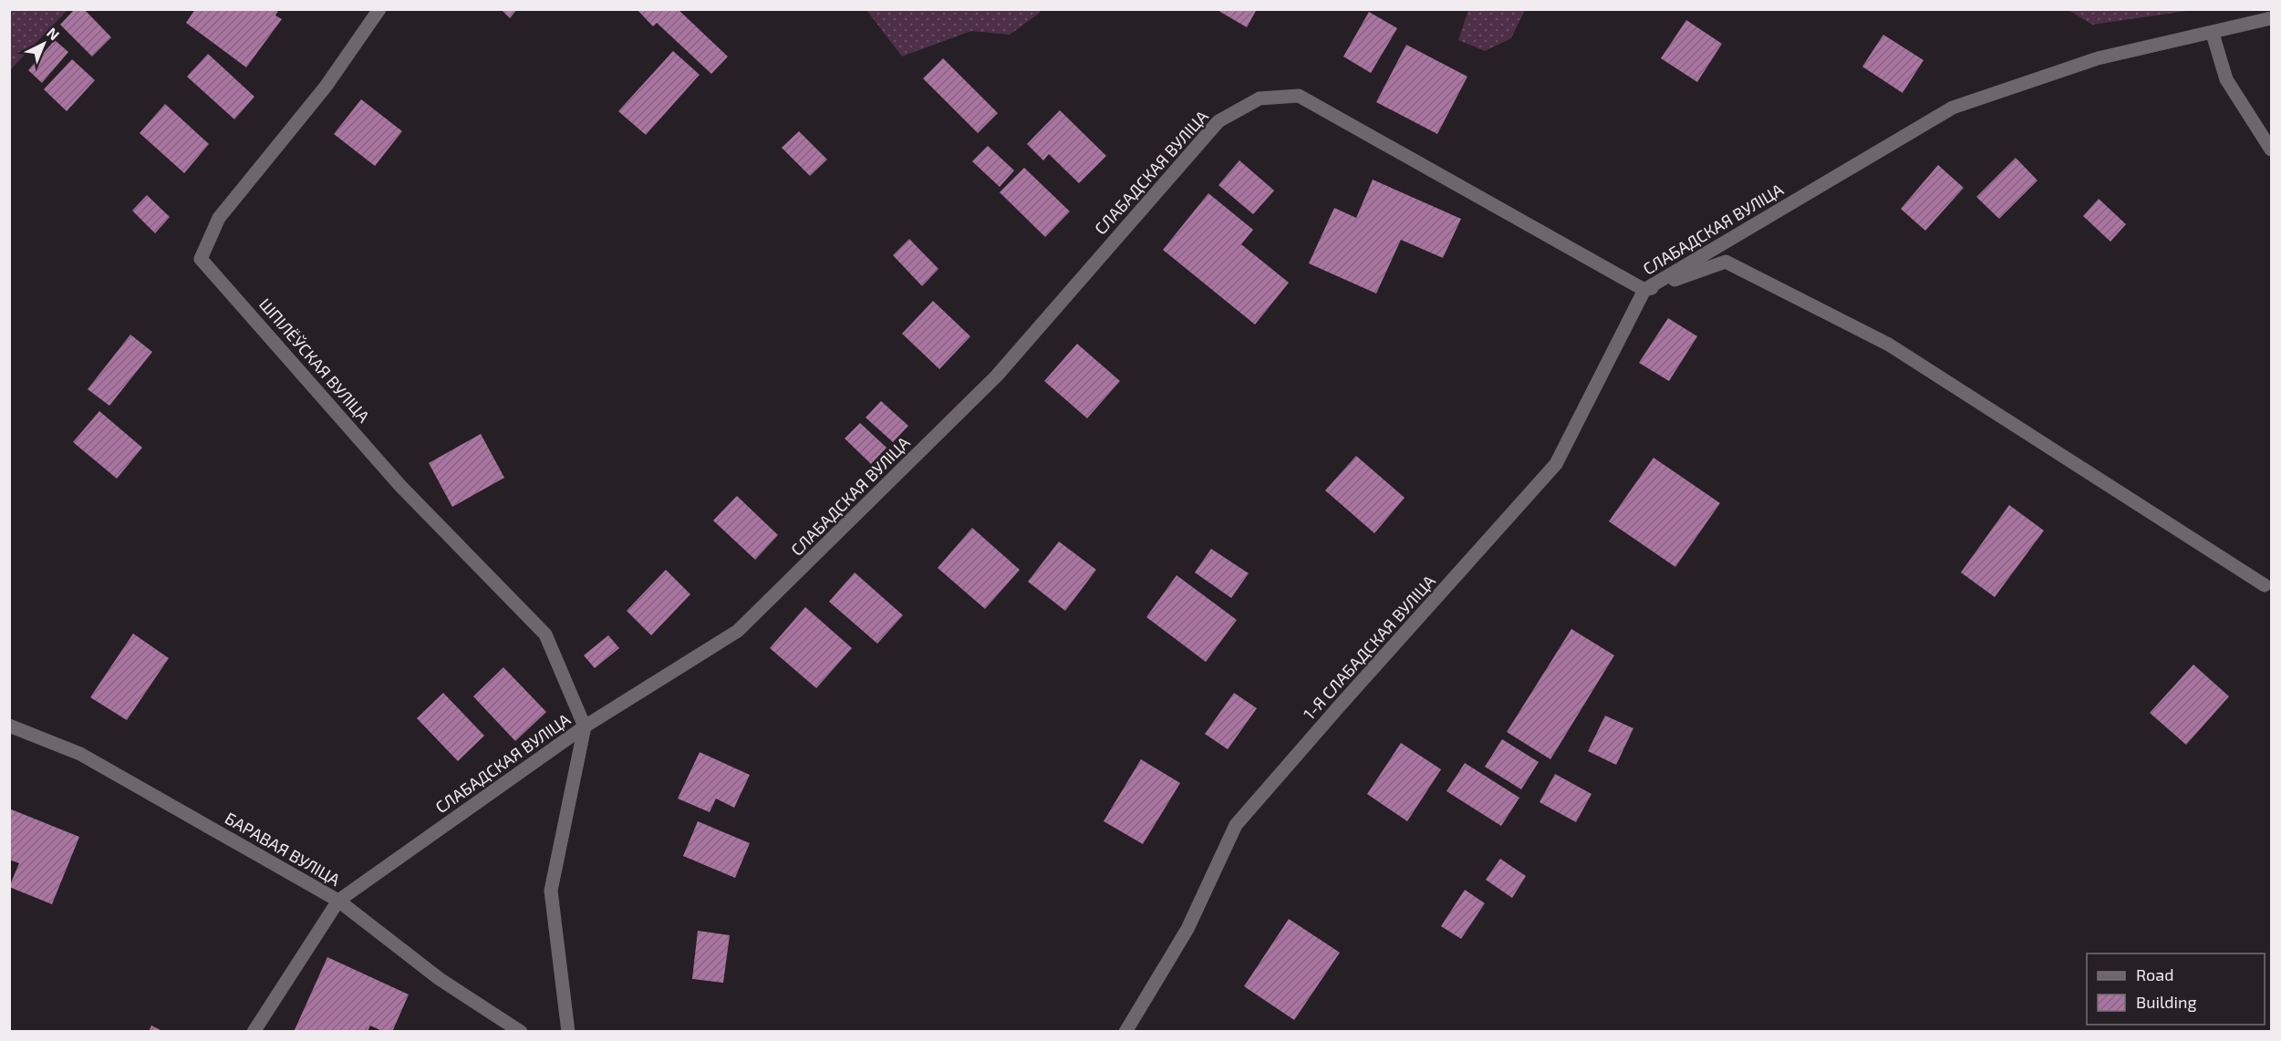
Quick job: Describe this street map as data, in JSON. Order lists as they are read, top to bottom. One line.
{"streets":{"street":["СЛАБАДСКАЯ ВУЛІЦА","ШПІЛЁЎСКАЯ ВУЛІЦА","1-Я СЛАБАДСКАЯ ВУЛІЦА","БАРАВАЯ ВУЛІЦА"]},"crossings":[["СЛАБАДСКАЯ ВУЛІЦА","ШПІЛЁЎСКАЯ ВУЛІЦА"],["СЛАБАДСКАЯ ВУЛІЦА","1-Я СЛАБАДСКАЯ ВУЛІЦА"],["СЛАБАДСКАЯ ВУЛІЦА","БАРАВАЯ ВУЛІЦА"]],"legend":["Road","Building"],"north":"top right"}
